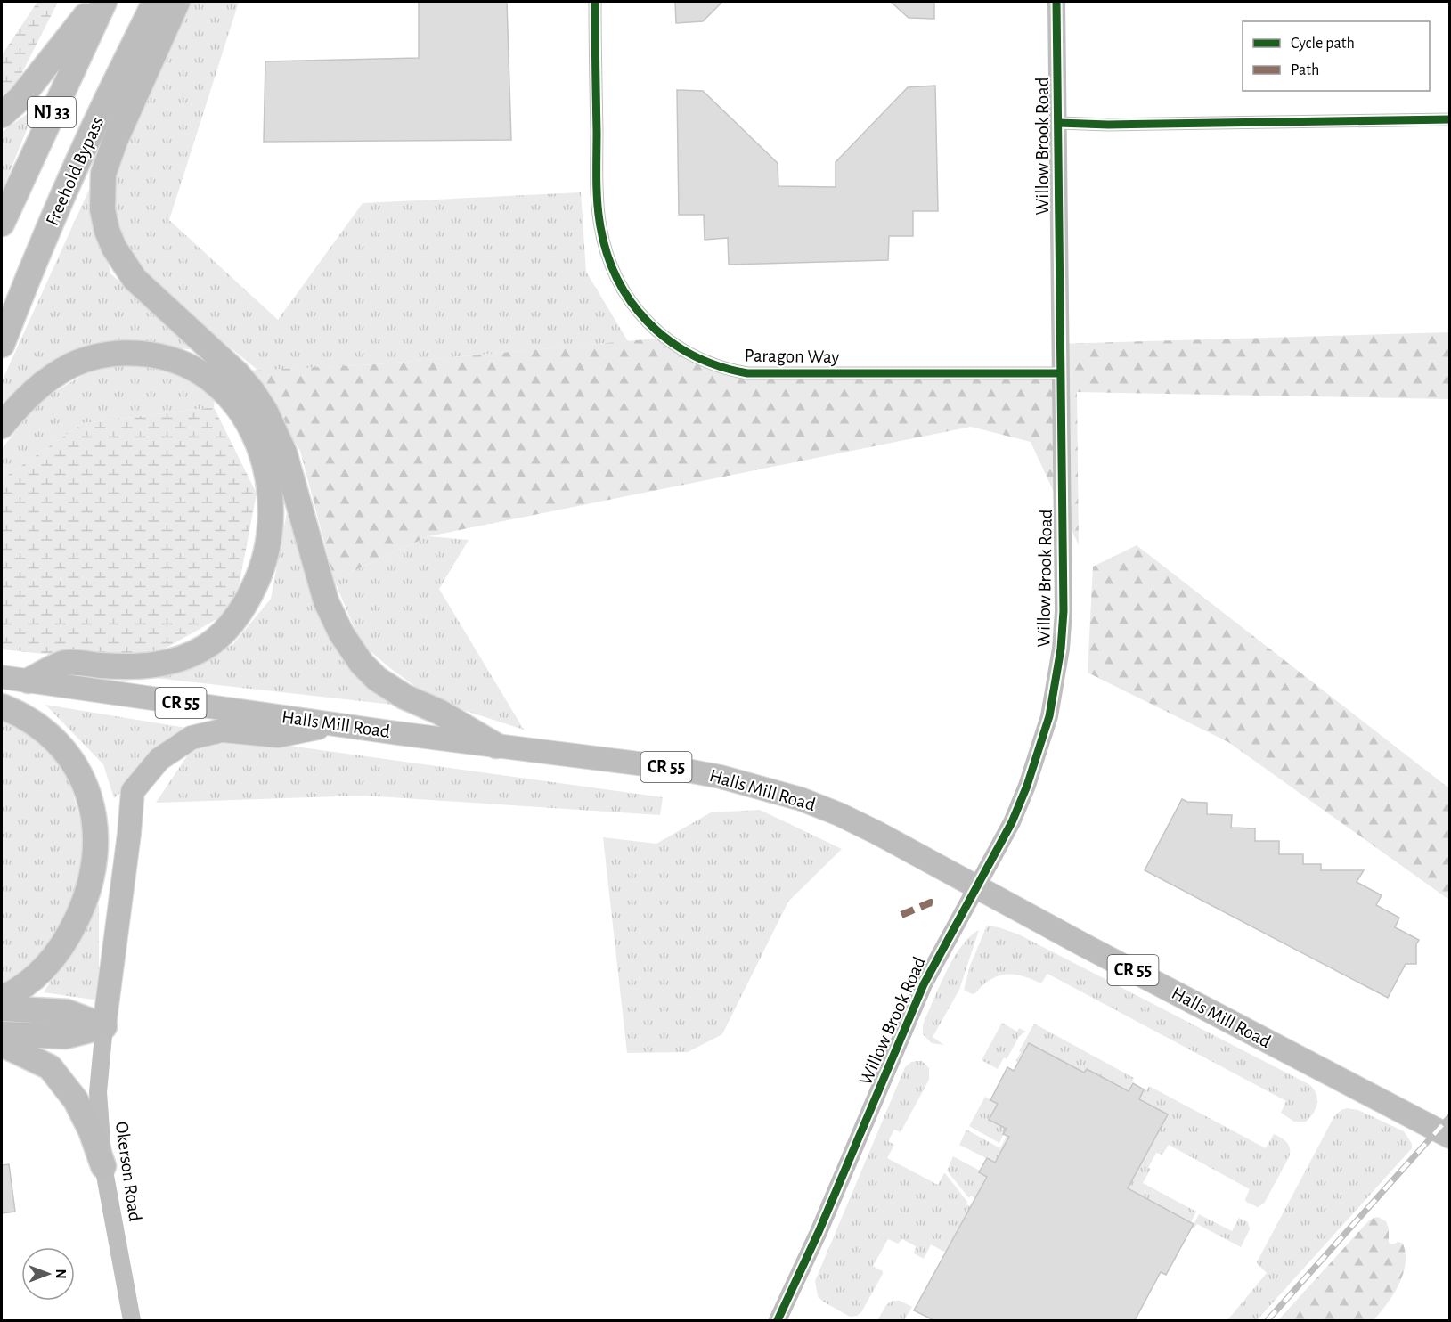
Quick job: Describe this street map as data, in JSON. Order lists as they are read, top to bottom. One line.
{"streets":{"highway":["NJ 33","Freehold Bypass"],"main road":["CR 55","Halls Mill Road"],"street":["Willow Brook Road","Paragon Way","Okerson Road"]},"crossings":[["Willow Brook Road","Paragon Way"],["Willow Brook Road","Halls Mill Road"]],"legend":["Cycle path","Path"],"north":"right"}
